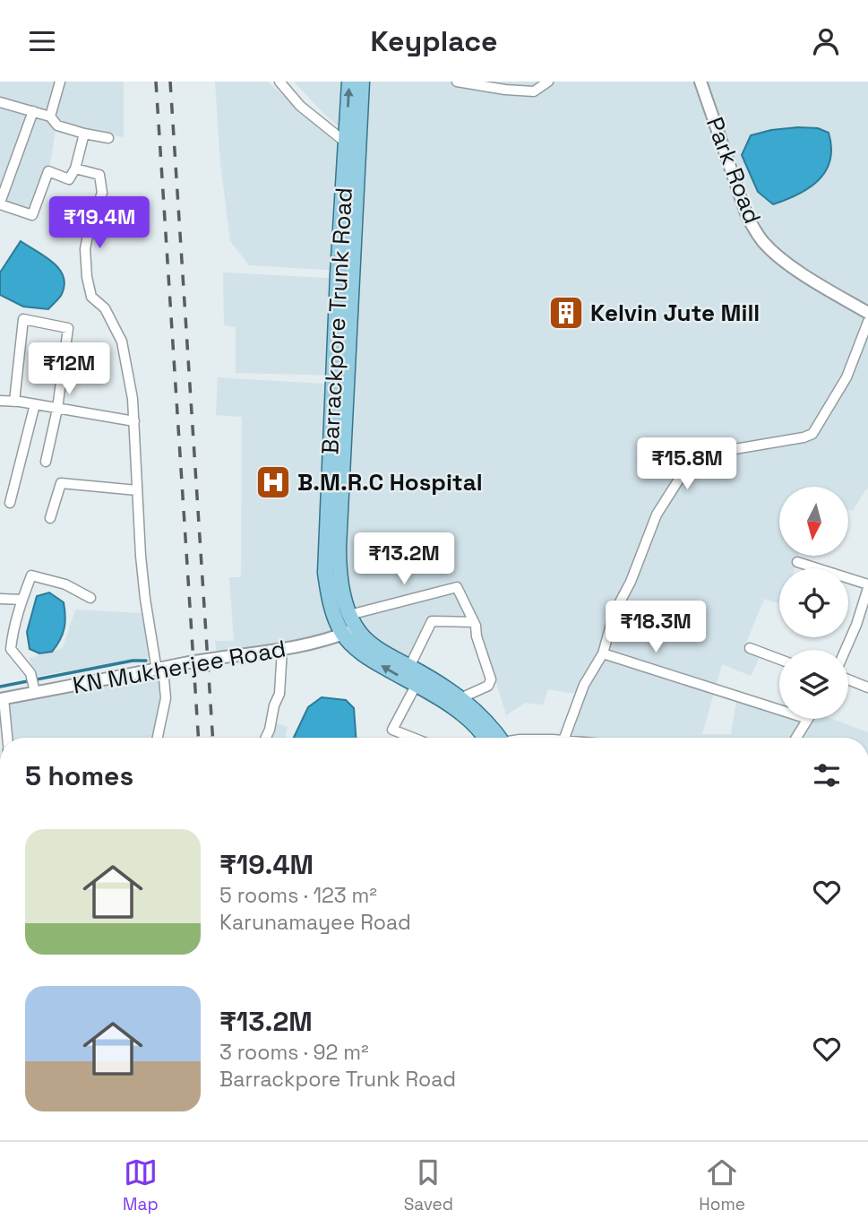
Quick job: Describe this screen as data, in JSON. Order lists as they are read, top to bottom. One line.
{"streets":{"main road":["Barrackpore Trunk Road"],"street":["Park Road","KN Mukherjee Road"]},"crossings":[["Barrackpore Trunk Road","KN Mukherjee Road"]],"places":{"building":["Kelvin Jute Mill"],"hospital":["B.M.R.C Hospital"]},"north":"bottom","page":{"header":"Keyplace","price":["₹19.4M","₹12M","₹15.8M","₹13.2M","₹18.3M"],"heading":"5 homes","list":[{"name":"₹19.4M","note":"5 rooms · 123 m² · Karunamayee Road"},{"name":"₹13.2M","note":"3 rooms · 92 m² · Barrackpore Trunk Road"}],"tabs":["Map","Saved","Home"]}}
